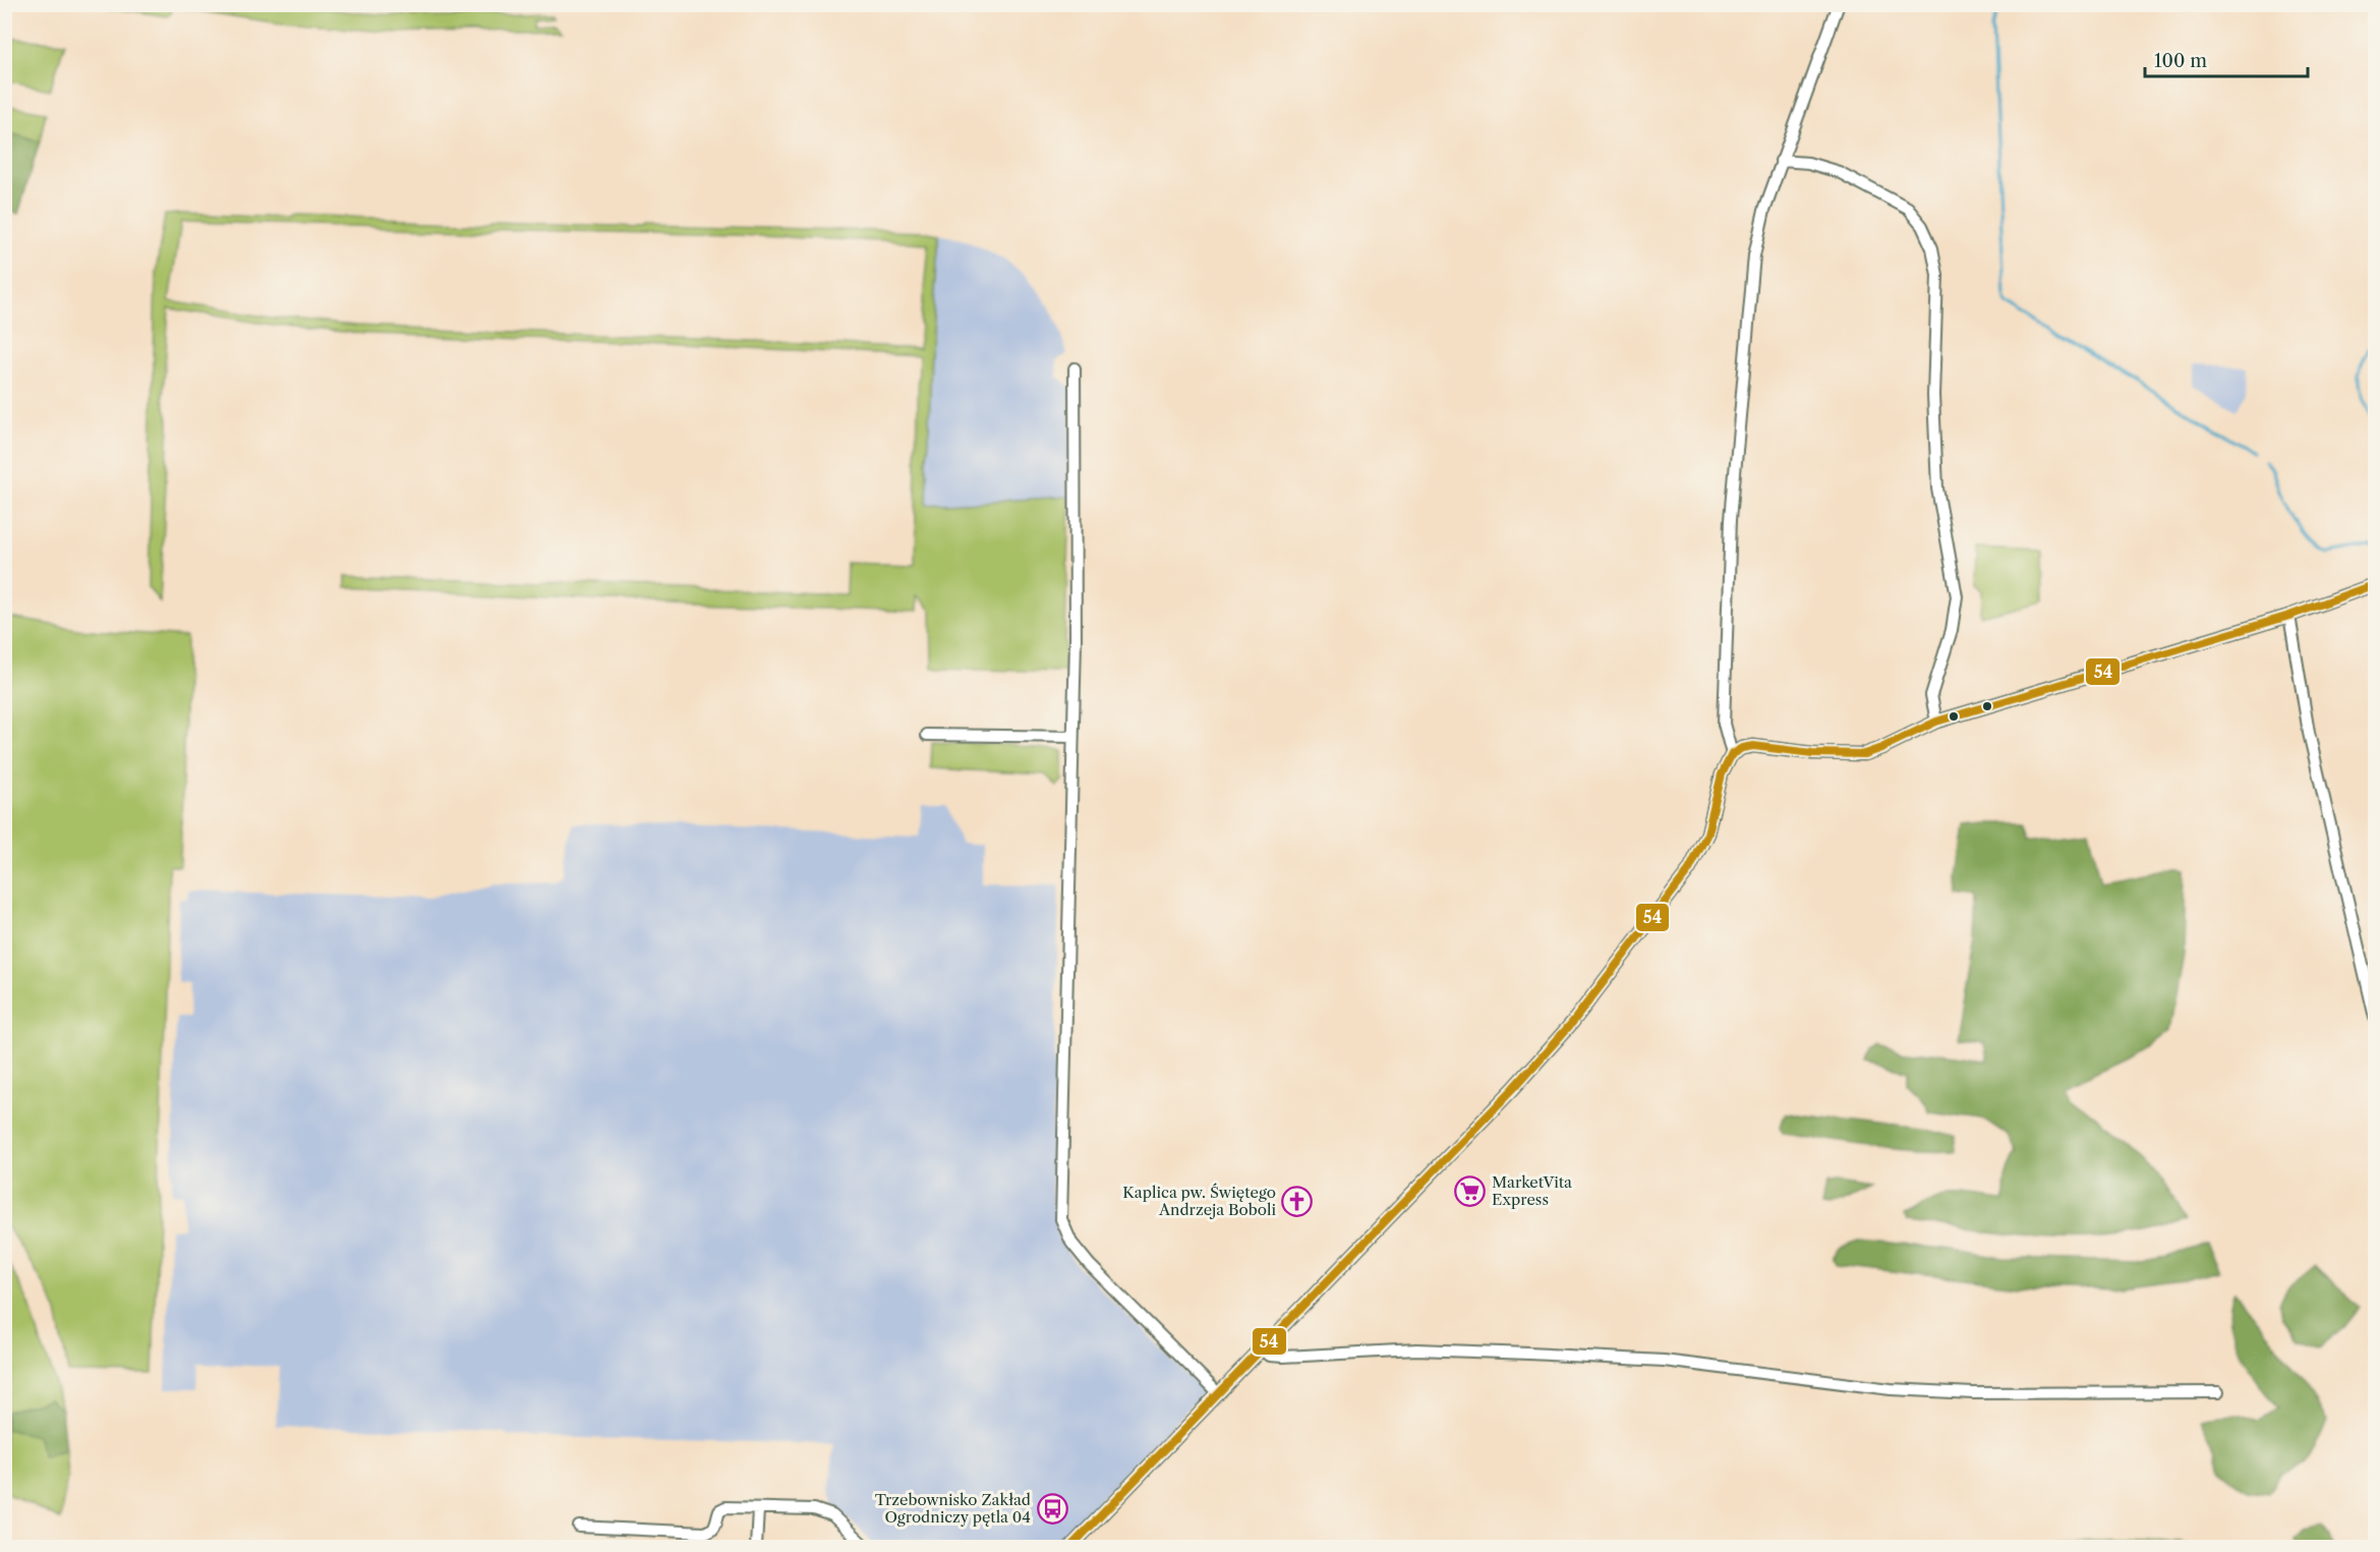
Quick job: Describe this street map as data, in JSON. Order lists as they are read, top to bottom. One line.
{"places":{"supermarket":["MarketVita Express"],"church":["Kaplica pw. Świętego Andrzeja Boboli"],"bus stop":["Trzebownisko Zakład Ogrodniczy pętla 04"]},"lines":["transit line 54"],"scale_bar":"100 m"}
